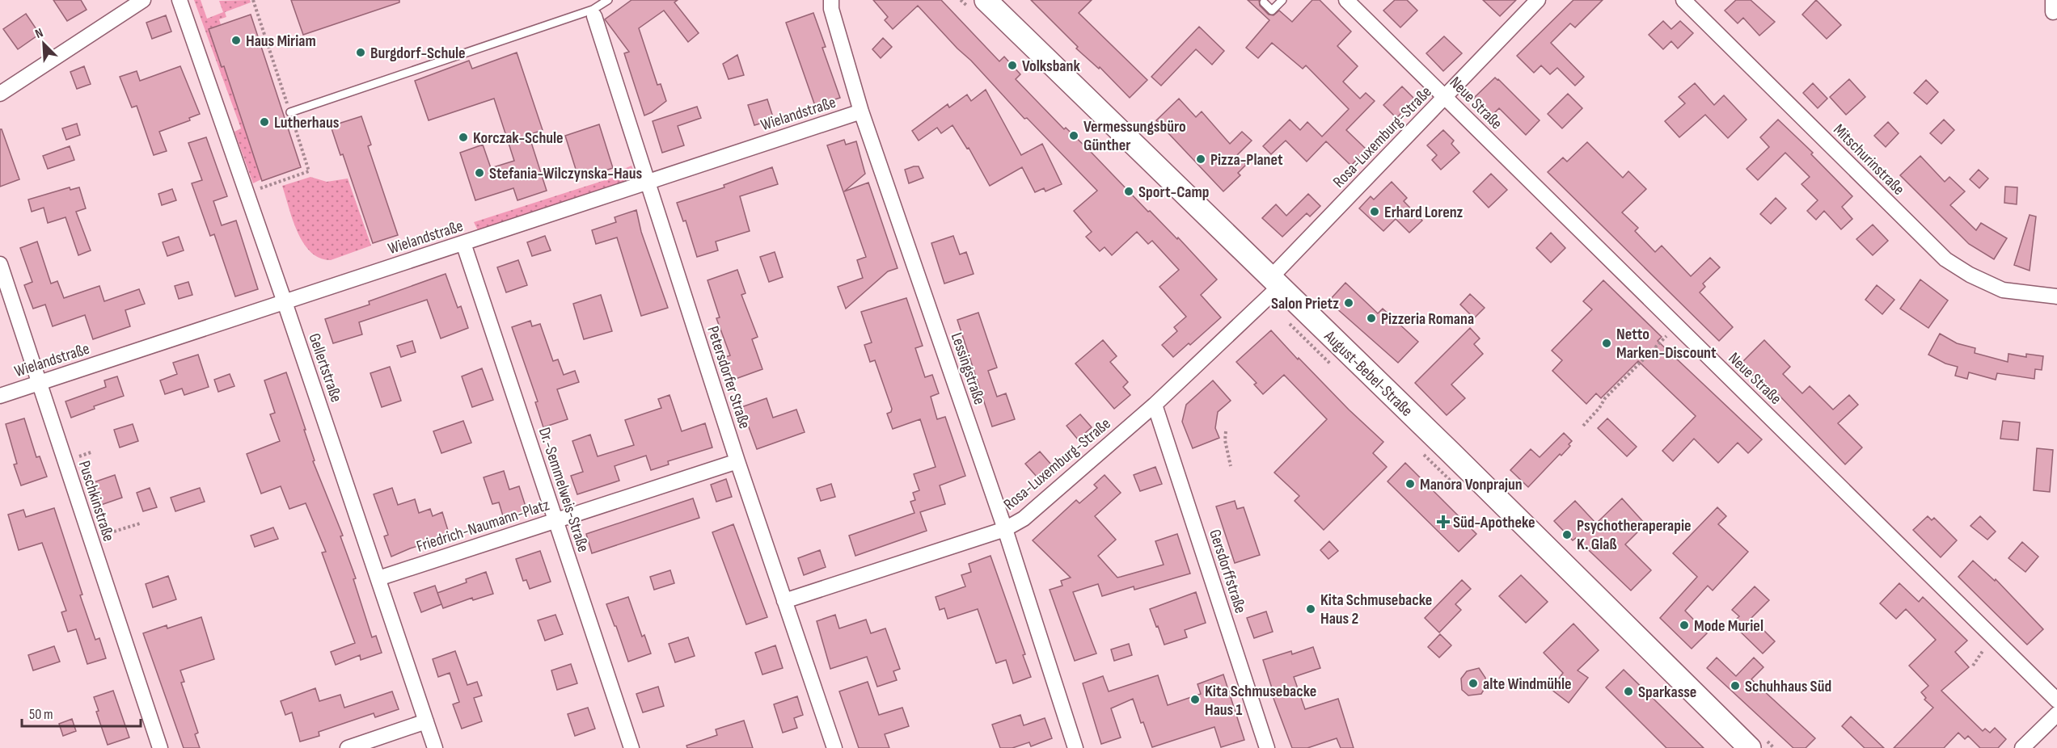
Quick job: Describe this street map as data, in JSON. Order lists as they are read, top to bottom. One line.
{"streets":{"main road":["August-Bebel-Straße"],"street":["Neue Straße","Wielandstraße","Rosa-Luxemburg-Straße","Mitschurinstraße","Gellertstraße","Lessingstraße","Petersdorfer Straße","Dr.-Semmelweis-Straße","Puschkinstraße","Friedrich-Naumann-Platz","Gersdorffstraße"]},"crossings":[["Neue Straße","Rosa-Luxemburg-Straße"],["Wielandstraße","Gellertstraße"],["Wielandstraße","Lessingstraße"],["Wielandstraße","Petersdorfer Straße"],["Wielandstraße","Dr.-Semmelweis-Straße"],["Wielandstraße","Puschkinstraße"],["Rosa-Luxemburg-Straße","Lessingstraße"],["Rosa-Luxemburg-Straße","August-Bebel-Straße"],["Rosa-Luxemburg-Straße","Petersdorfer Straße"],["Rosa-Luxemburg-Straße","Gersdorffstraße"],["Gellertstraße","Friedrich-Naumann-Platz"],["Petersdorfer Straße","Friedrich-Naumann-Platz"],["Dr.-Semmelweis-Straße","Friedrich-Naumann-Platz"]],"places":{"other":["Haus Miriam","Burgdorf-Schule","Volksbank","Lutherhaus","Vermessungsbüro Günther","Korczak-Schule","Pizza-Planet","Stefania-Wilczynska-Haus","Sport-Camp","Erhard Lorenz","Salon Prietz","Pizzeria Romana","Netto Marken-Discount","Manora Vonprajun","Psychotheraperapie K. Glaß","Kita Schmusebacke Haus 2","Mode Muriel","alte Windmühle","Schuhhaus Süd","Sparkasse","Kita Schmusebacke Haus 1"],"health":["Süd-Apotheke"]},"scale_bar":"50 m","north":"top left"}
